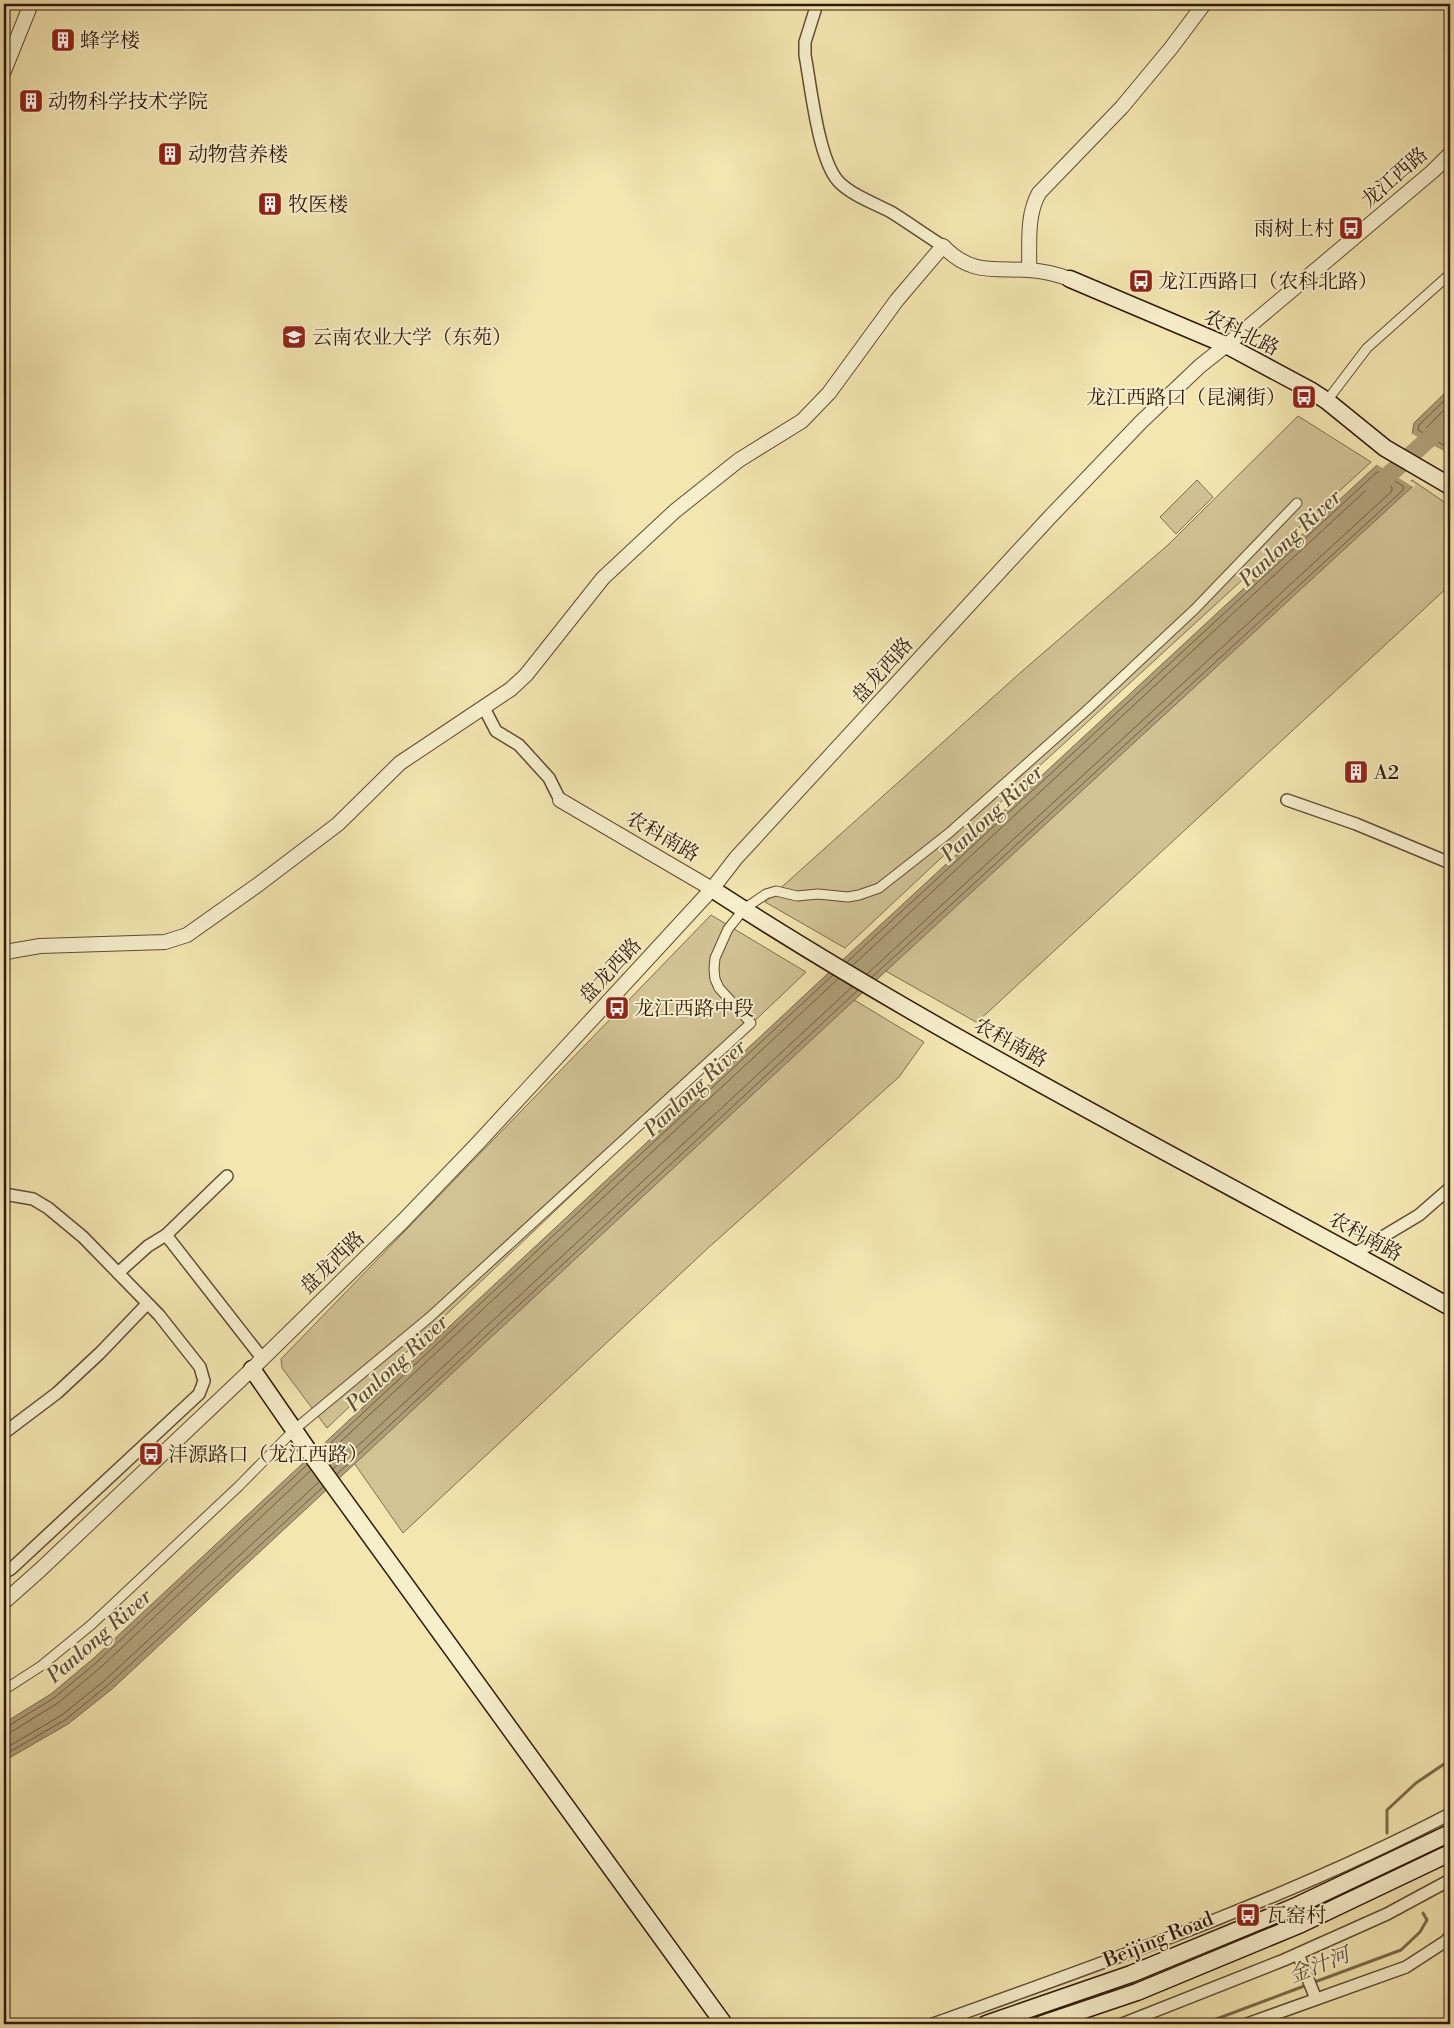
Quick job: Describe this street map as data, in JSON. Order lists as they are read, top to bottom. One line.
{"streets":{"main road":["农科北路","农科南路","Beijing Road"],"street":["龙江西路","盘龙西路"]},"crossings":[["龙江西路","农科北路"],["龙江西路","盘龙西路"],["农科北路","盘龙西路"],["盘龙西路","农科南路"]],"water":["Panlong River","金汁河"],"places":{"building":["蜂学楼","动物科学技术学院","动物营养楼","牧医楼","A2"],"bus stop":["雨树上村","龙江西路口（农科北路）","龙江西路口（昆澜街）","龙江西路中段","沣源路口（龙江西路）","瓦窑村"],"school or university":["云南农业大学（东苑）"]}}
